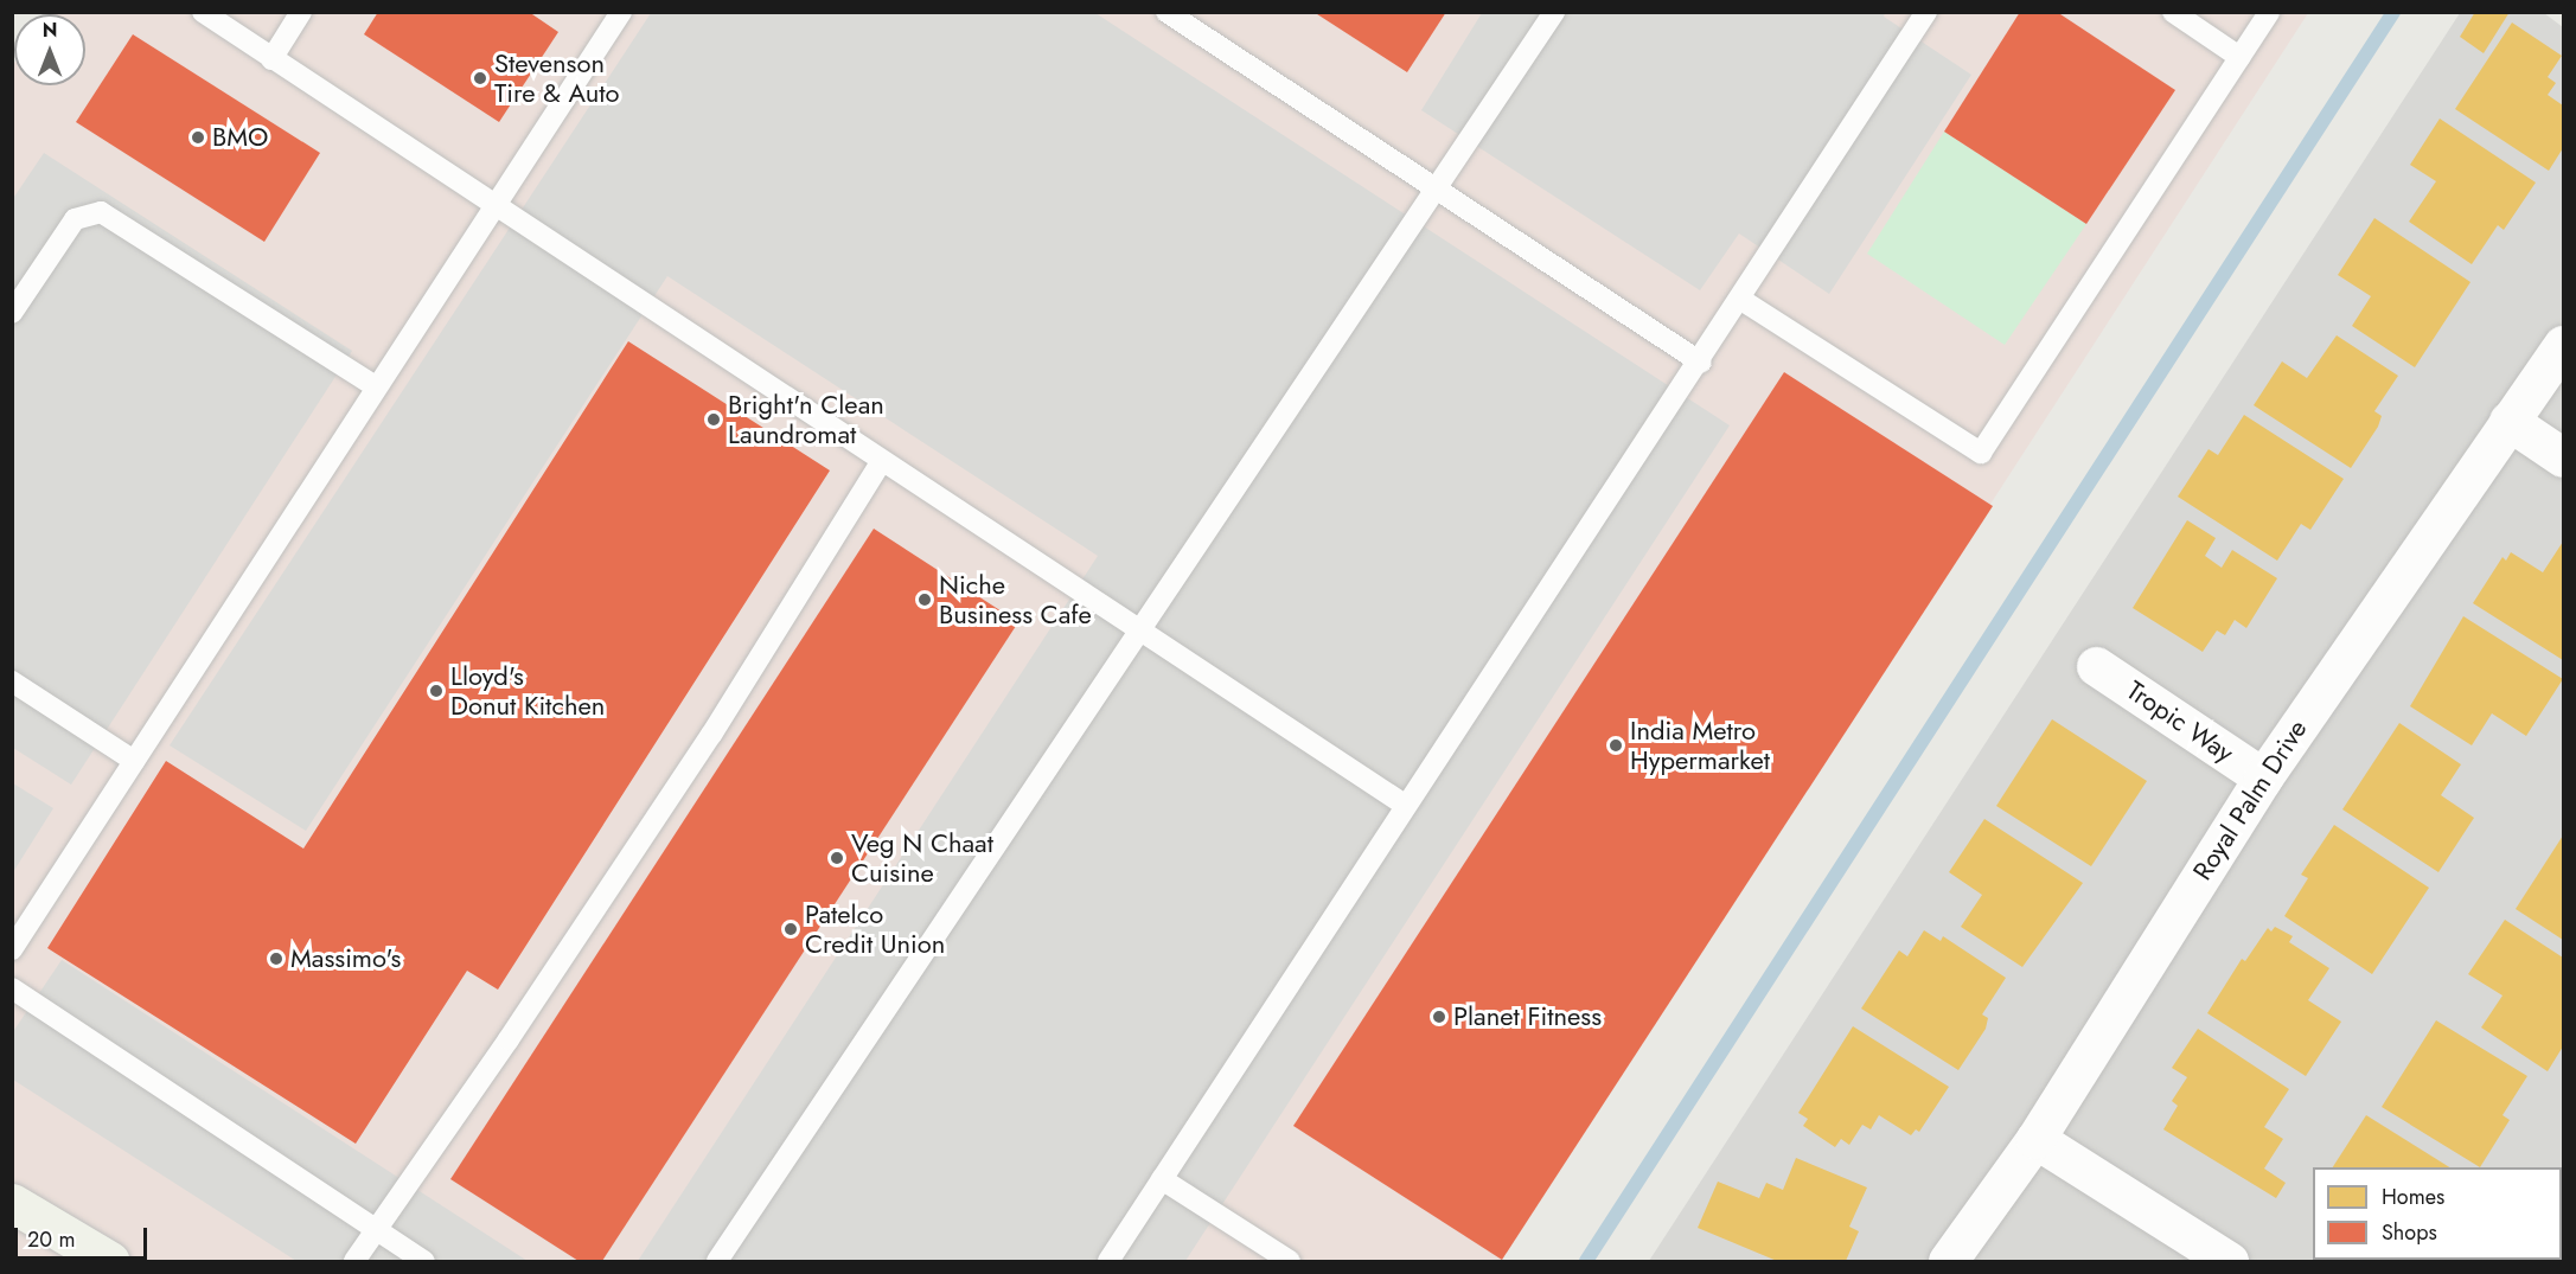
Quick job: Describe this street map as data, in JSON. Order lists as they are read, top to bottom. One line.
{"streets":{"street":["Tropic Way","Royal Palm Drive"]},"crossings":[["Tropic Way","Royal Palm Drive"]],"places":["Stevenson Tire & Auto","BMO","Bright'n Clean Laundromat","Niche Business Cafe","Lloyd's Donut Kitchen","India Metro Hypermarket","Veg N Chaat Cuisine","Patelco Credit Union","Massimo's","Planet Fitness"],"legend":["Homes","Shops"],"scale_bar":"20 m","north":"top"}
